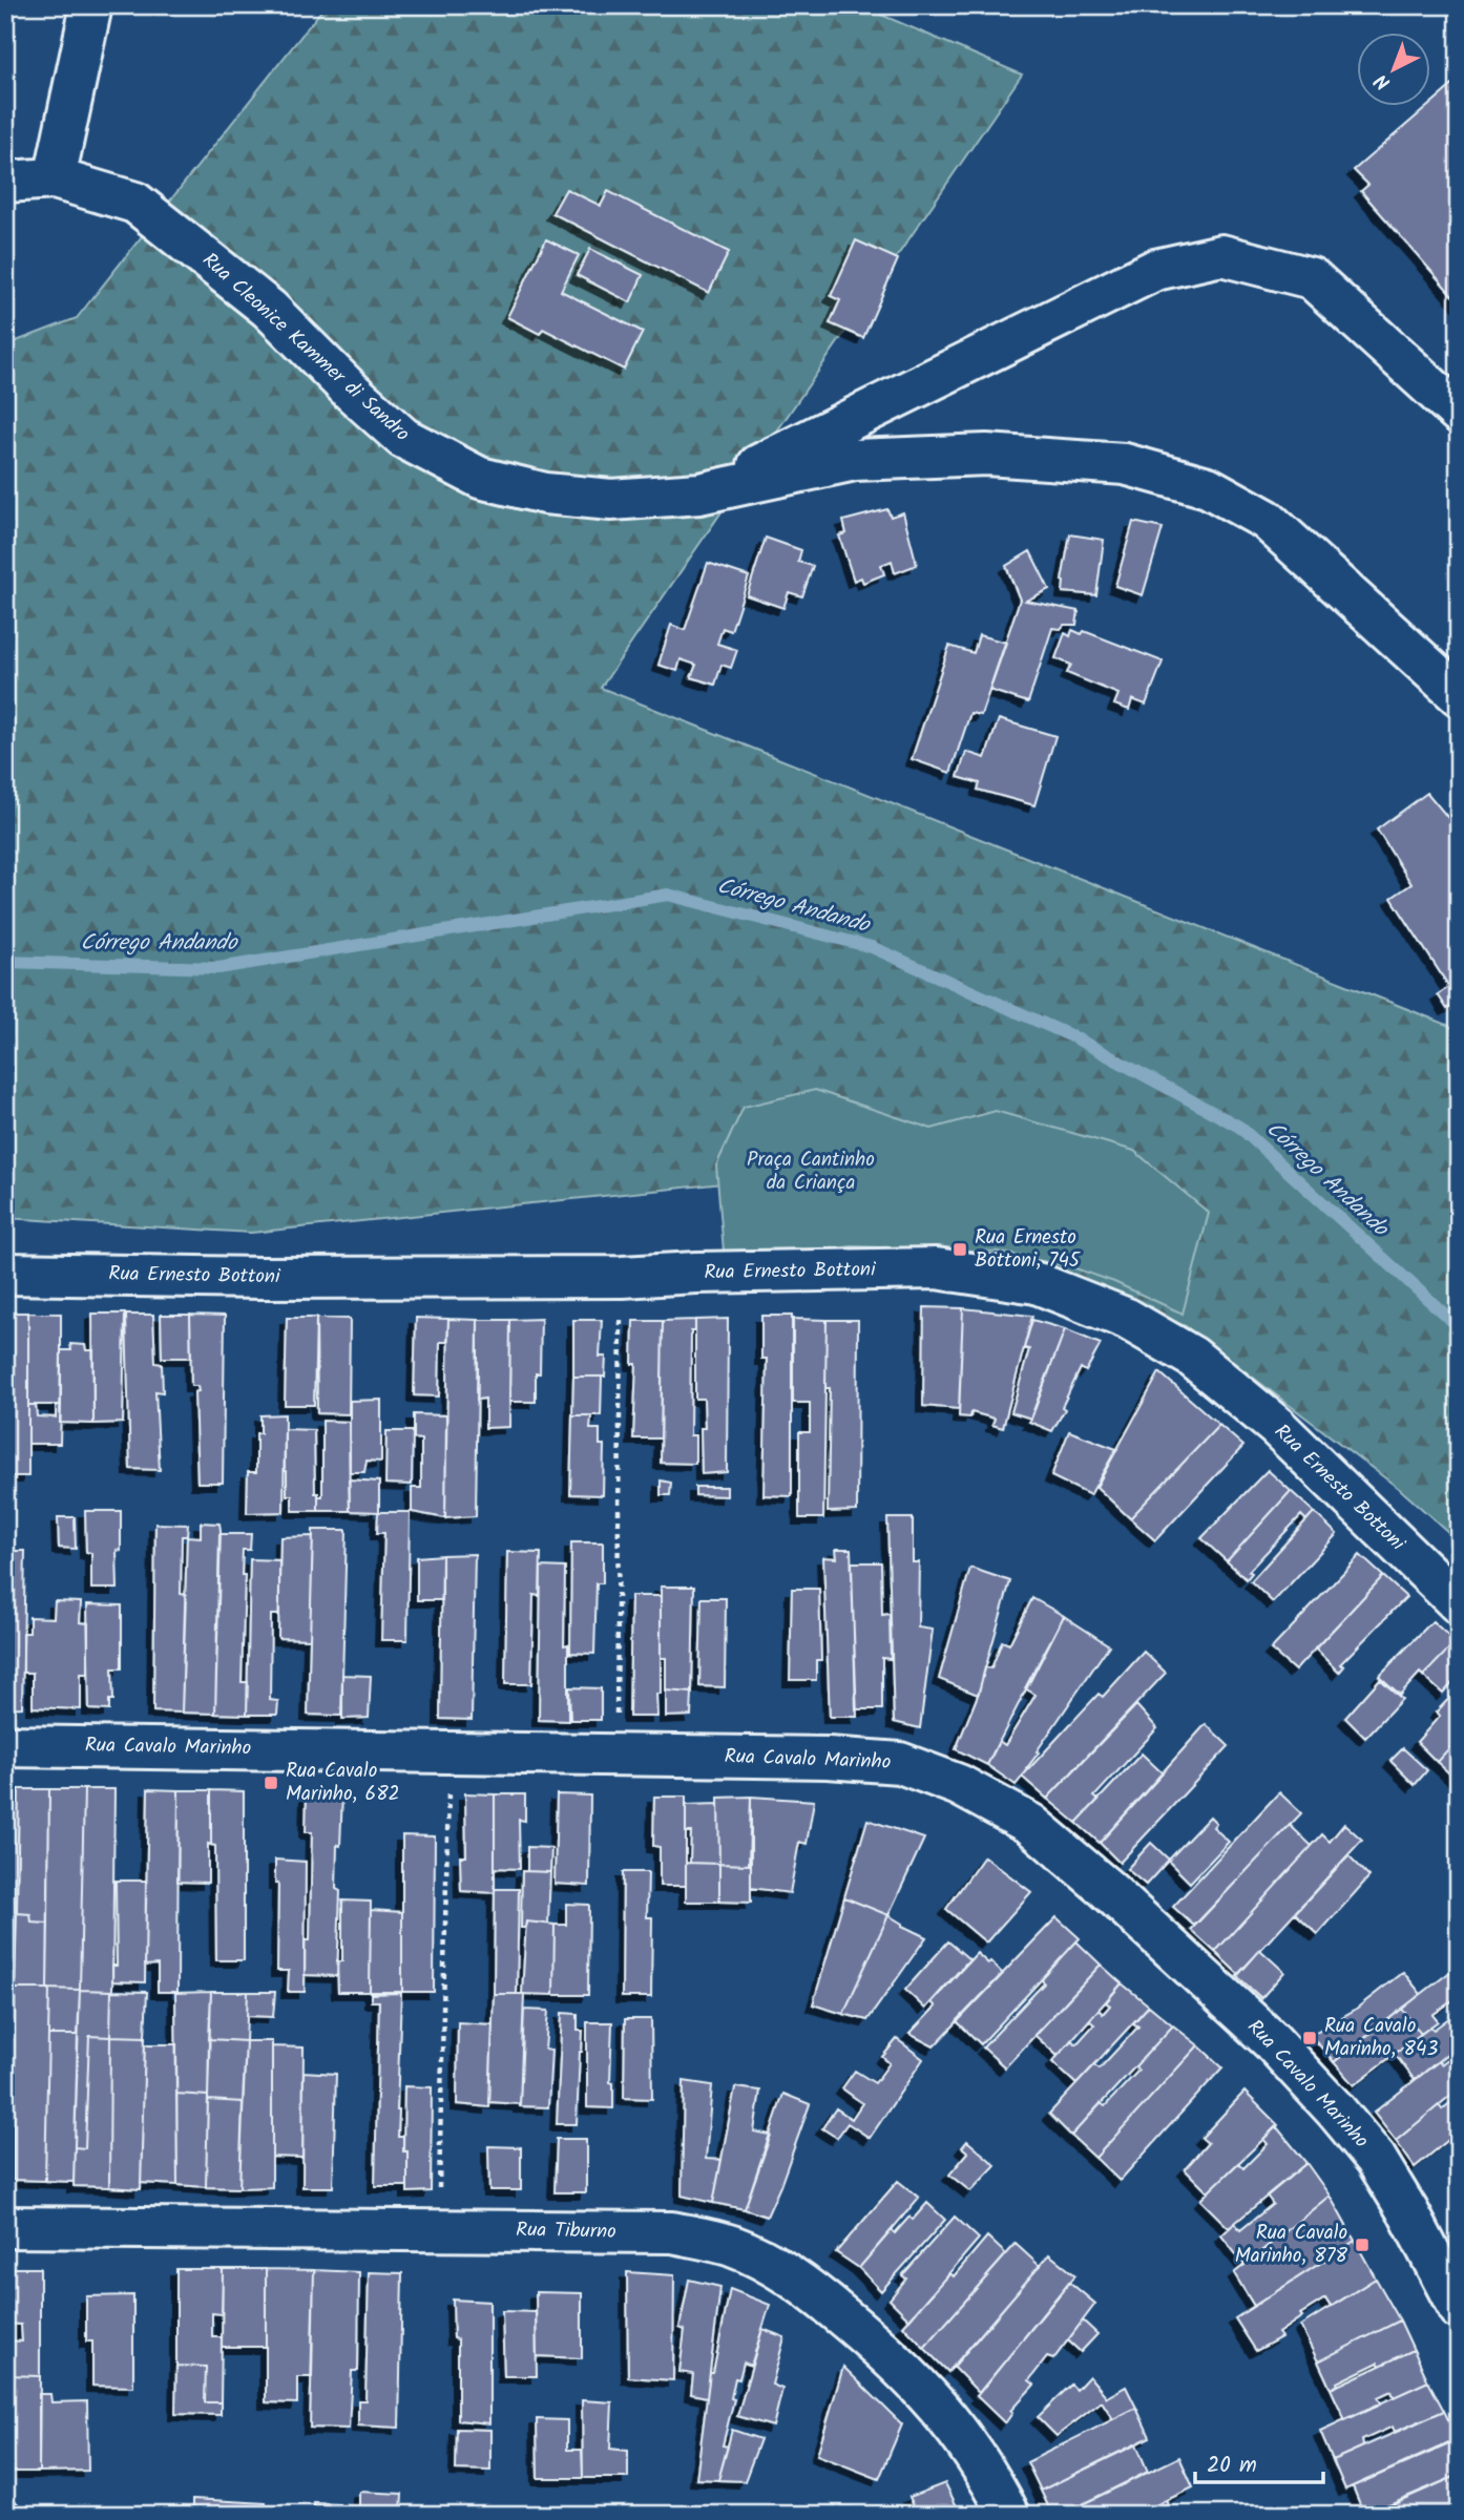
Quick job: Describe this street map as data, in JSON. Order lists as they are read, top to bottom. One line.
{"streets":{"street":["Rua Cleonice Kammer di Sandro","Rua Ernesto Bottoni","Rua Cavalo Marinho","Rua Tiburno"]},"water":["Córrego Andando"],"parks":["Praça Cantinho da Criança"],"places":{"transit":["Rua Ernesto Bottoni, 745","Rua Cavalo Marinho, 682","Rua Cavalo Marinho, 843","Rua Cavalo Marinho, 878"]},"scale_bar":"20 m","north":"bottom left"}
